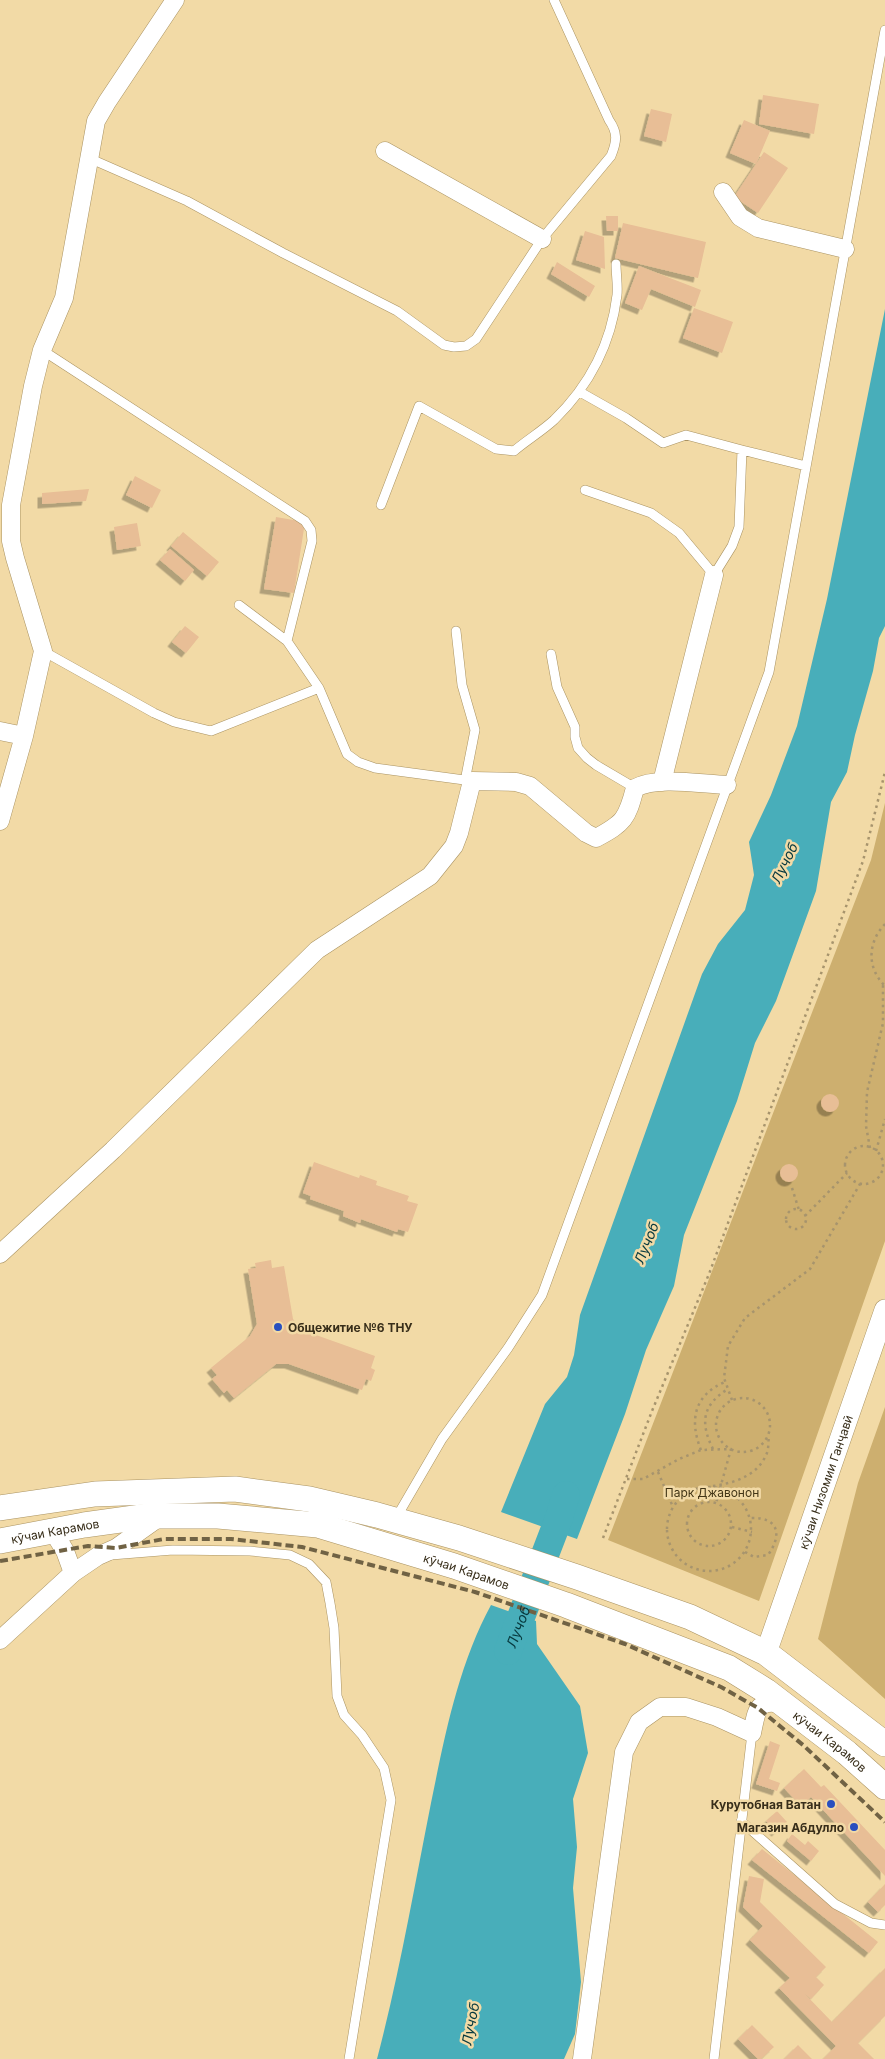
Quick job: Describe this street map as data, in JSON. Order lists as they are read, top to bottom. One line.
{"streets":{"main road":["кӯчаи Карамов"],"street":["кӯчаи Низомии Ганҷавӣ"]},"water":["Лучоб"],"parks":["Парк Джавонон"],"places":["Общежитие №6 ТНУ","Курутобная Ватан","Магазин Абдулло"]}
